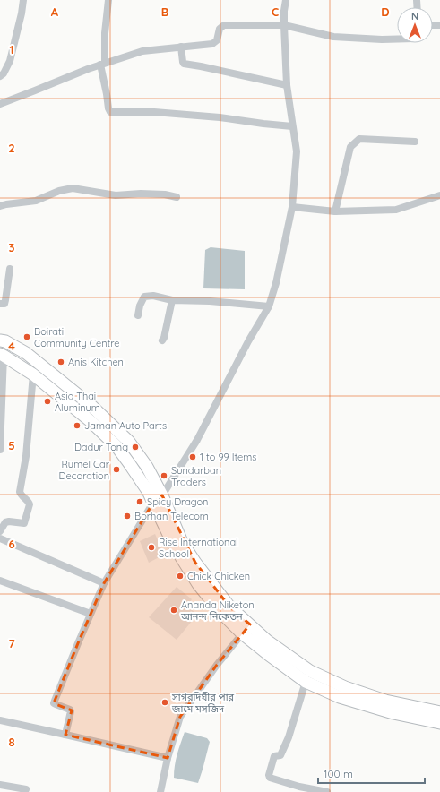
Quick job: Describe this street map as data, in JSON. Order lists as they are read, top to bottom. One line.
{"places":["Boirati Community Centre","Anis Kitchen","Asia Thai Aluminum","Jaman Auto Parts","Dadur Tong","1 to 99 Items","Rumel Car Decoration","Sundarban Traders","Spicy Dragon","Borhan Telecom","Rise International School","Chick Chicken","Ananda Niketon আনন্দ নিকেতন","সাগরদিঘীর পার জামে মসজিদ"],"scale_bar":"100 m","north":"top","grid":{"columns":["A","B","C","D"],"rows":["1","2","3","4","5","6","7","8"]}}
